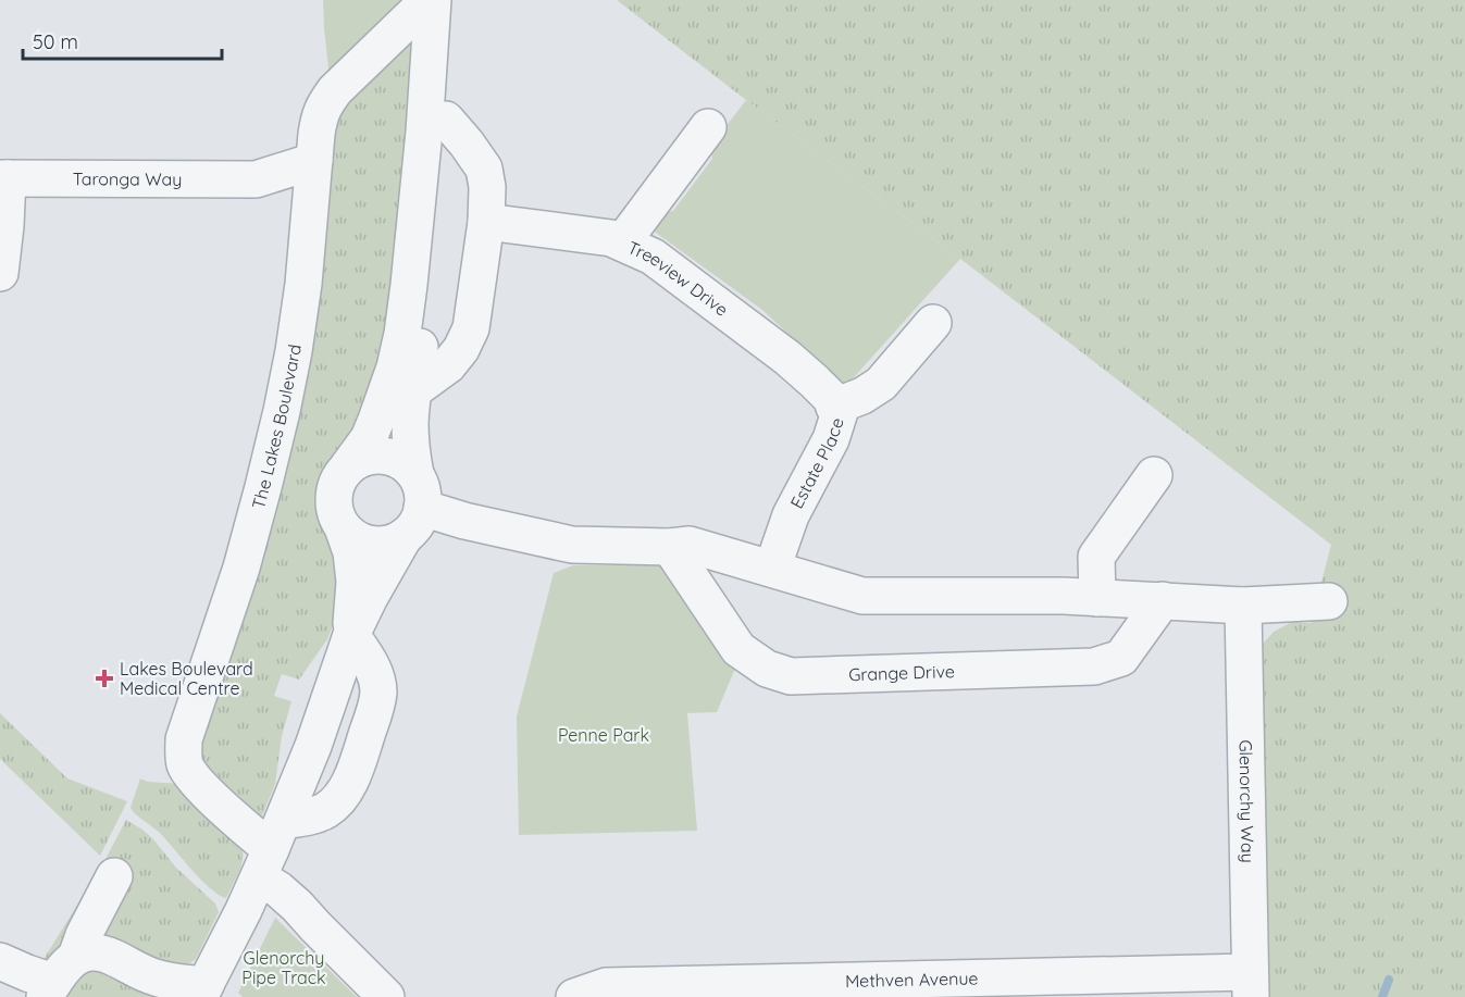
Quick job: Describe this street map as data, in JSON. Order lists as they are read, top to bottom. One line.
{"streets":{"street":["Taronga Way","Treeview Drive","The Lakes Boulevard","Estate Place","Grange Drive","Glenorchy Way","Methven Avenue"]},"crossings":[["Taronga Way","The Lakes Boulevard"],["Treeview Drive","Estate Place"],["Glenorchy Way","Methven Avenue"]],"parks":["Penne Park","Glenorchy Pipe Track"],"places":{"health":["Lakes Boulevard Medical Centre"]},"scale_bar":"50 m"}
